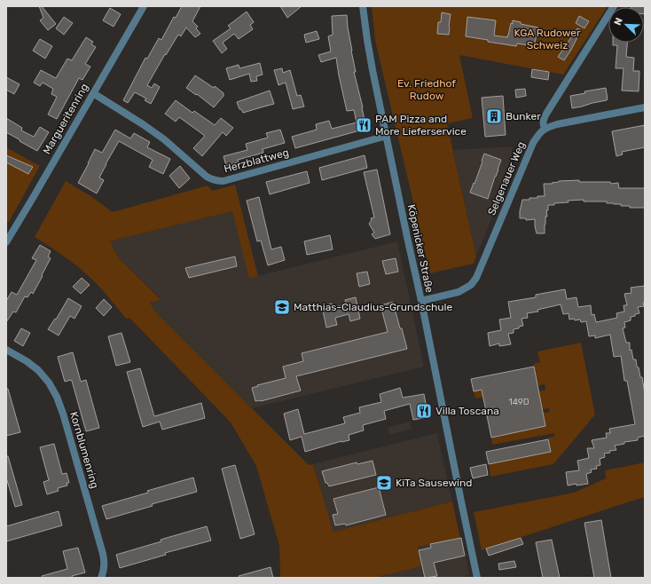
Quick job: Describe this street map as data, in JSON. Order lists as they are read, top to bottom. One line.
{"streets":{"street":["Margueritenring","Herzblattweg","Selgenauer Weg","Köpenicker Straße","Kornblumenring"]},"crossings":[["Margueritenring","Herzblattweg"],["Herzblattweg","Köpenicker Straße"],["Selgenauer Weg","Köpenicker Straße"]],"parks":["KGA Rudower Schweiz","Ev. Friedhof Rudow"],"places":{"building":["Bunker"],"restaurant":["PAM Pizza and More Lieferservice","Villa Toscana"],"school or university":["Matthias-Claudius-Grundschule","KiTa Sausewind"]},"house_numbers":["149D"],"north":"top left"}
